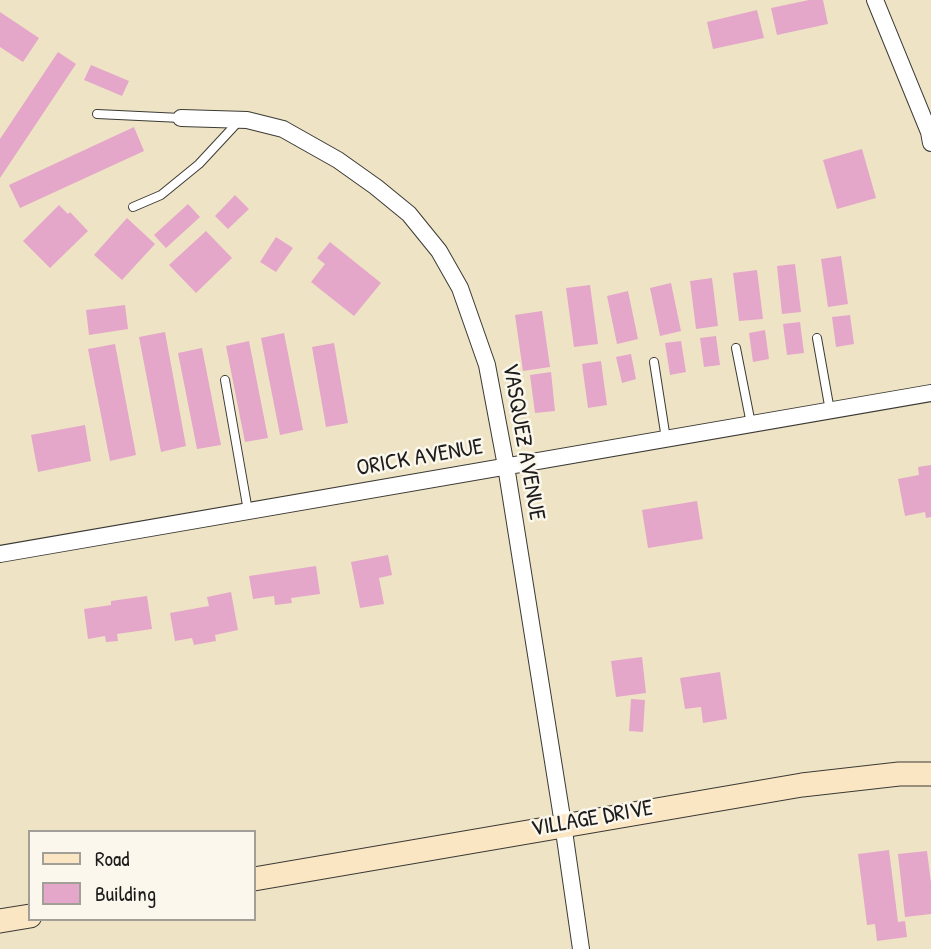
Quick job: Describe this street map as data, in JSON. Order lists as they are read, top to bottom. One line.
{"streets":{"main road":["VILLAGE DRIVE"],"street":["VASQUEZ AVENUE","ORICK AVENUE"]},"crossings":[["VASQUEZ AVENUE","ORICK AVENUE"],["VASQUEZ AVENUE","VILLAGE DRIVE"]],"legend":["Road","Building"]}
